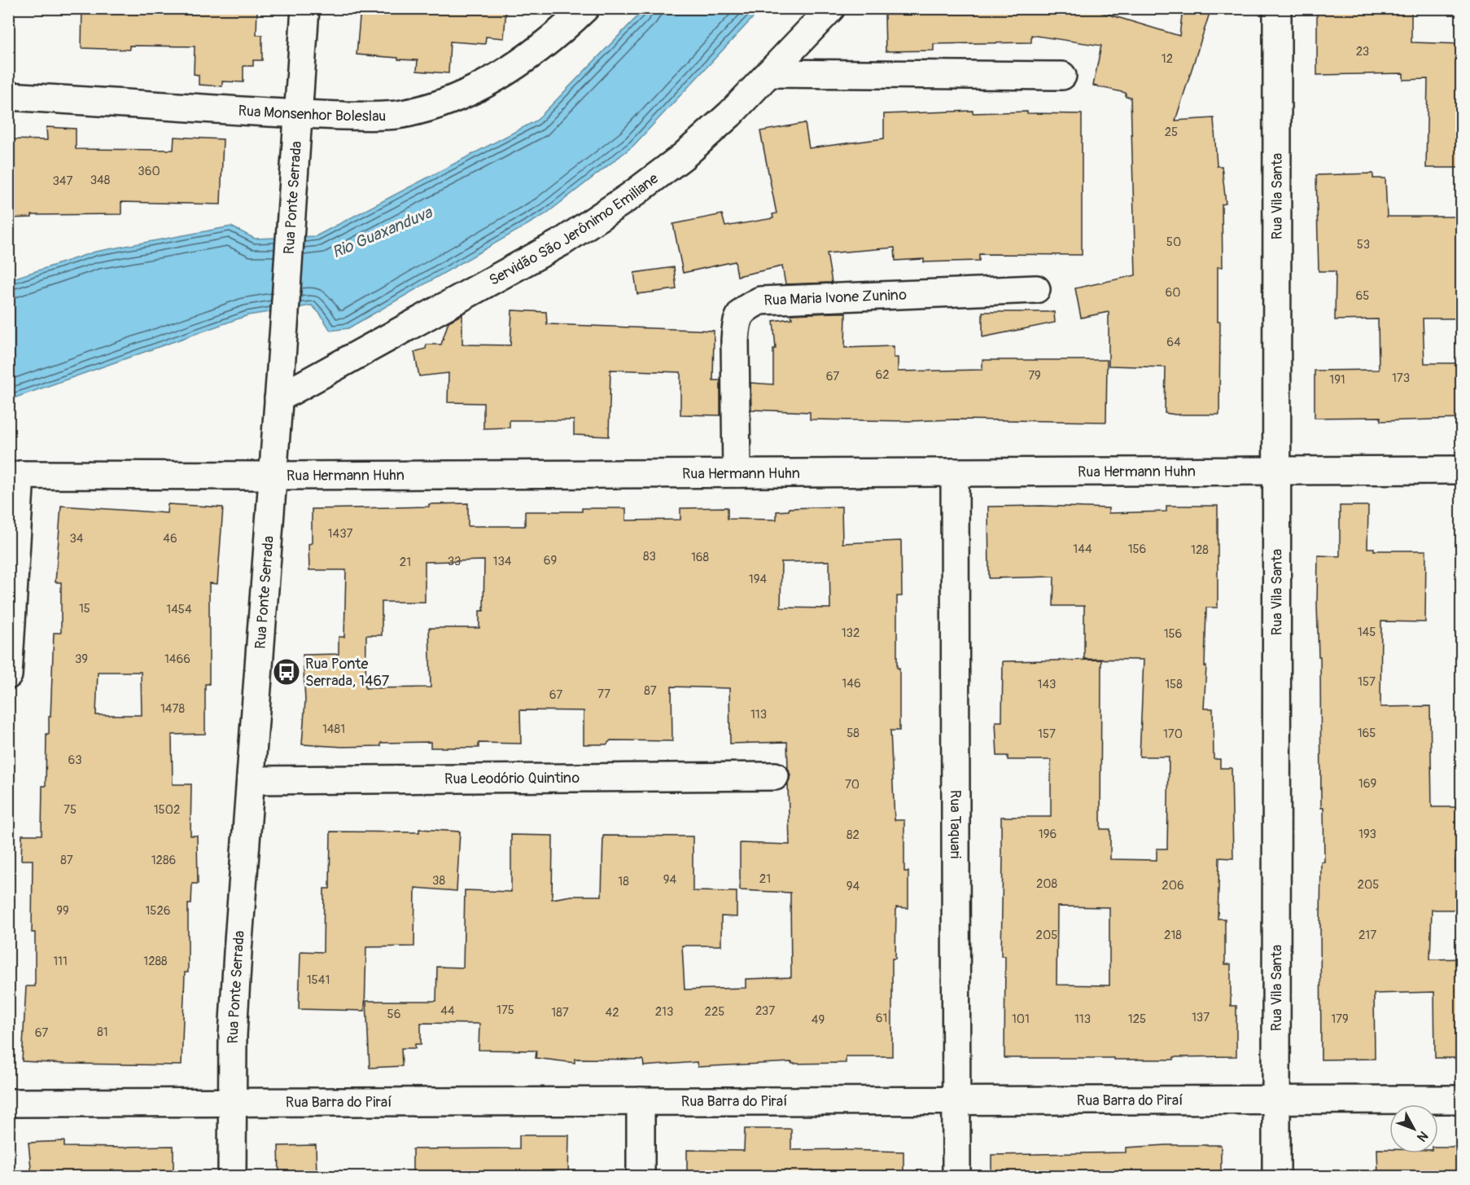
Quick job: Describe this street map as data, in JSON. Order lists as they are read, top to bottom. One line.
{"streets":{"street":["Rua Monsenhor Boleslau","Rua Vila Santa","Rua Ponte Serrada","Servidão São Jerônimo Emiliane","Rua Maria Ivone Zunino","Rua Hermann Huhn","Rua Leodório Quintino","Rua Taquari","Rua Barra do Piraí"]},"crossings":[["Rua Monsenhor Boleslau","Rua Ponte Serrada"],["Rua Vila Santa","Rua Hermann Huhn"],["Rua Vila Santa","Rua Barra do Piraí"],["Rua Ponte Serrada","Servidão São Jerônimo Emiliane"],["Rua Ponte Serrada","Rua Hermann Huhn"],["Rua Ponte Serrada","Rua Leodório Quintino"],["Rua Ponte Serrada","Rua Barra do Piraí"],["Rua Maria Ivone Zunino","Rua Hermann Huhn"],["Rua Hermann Huhn","Rua Taquari"],["Rua Taquari","Rua Barra do Piraí"]],"water":["Rio Guaxanduva"],"places":{"bus stop":["Rua Ponte Serrada, 1467"]},"house_numbers":["23","12","25","360","348","347","50","53","60","65","64","62","79","67","173","191","1437","34","46","144","156","128","83","168","69","33","134","21","194","15","1454","145","132","156","39","1466","157","146","143","158","87","77","67","1478","113","1481","58","165","157","170","63","169","70","75","1502","196","193","82","87","1286","21","94","38","18","208","205","206","94","99","1526","205","218","217","111","1288","1541","175","44","237","213","225","187","42","56","137","61","101","113","125","179","49","81","67"],"north":"bottom right"}
